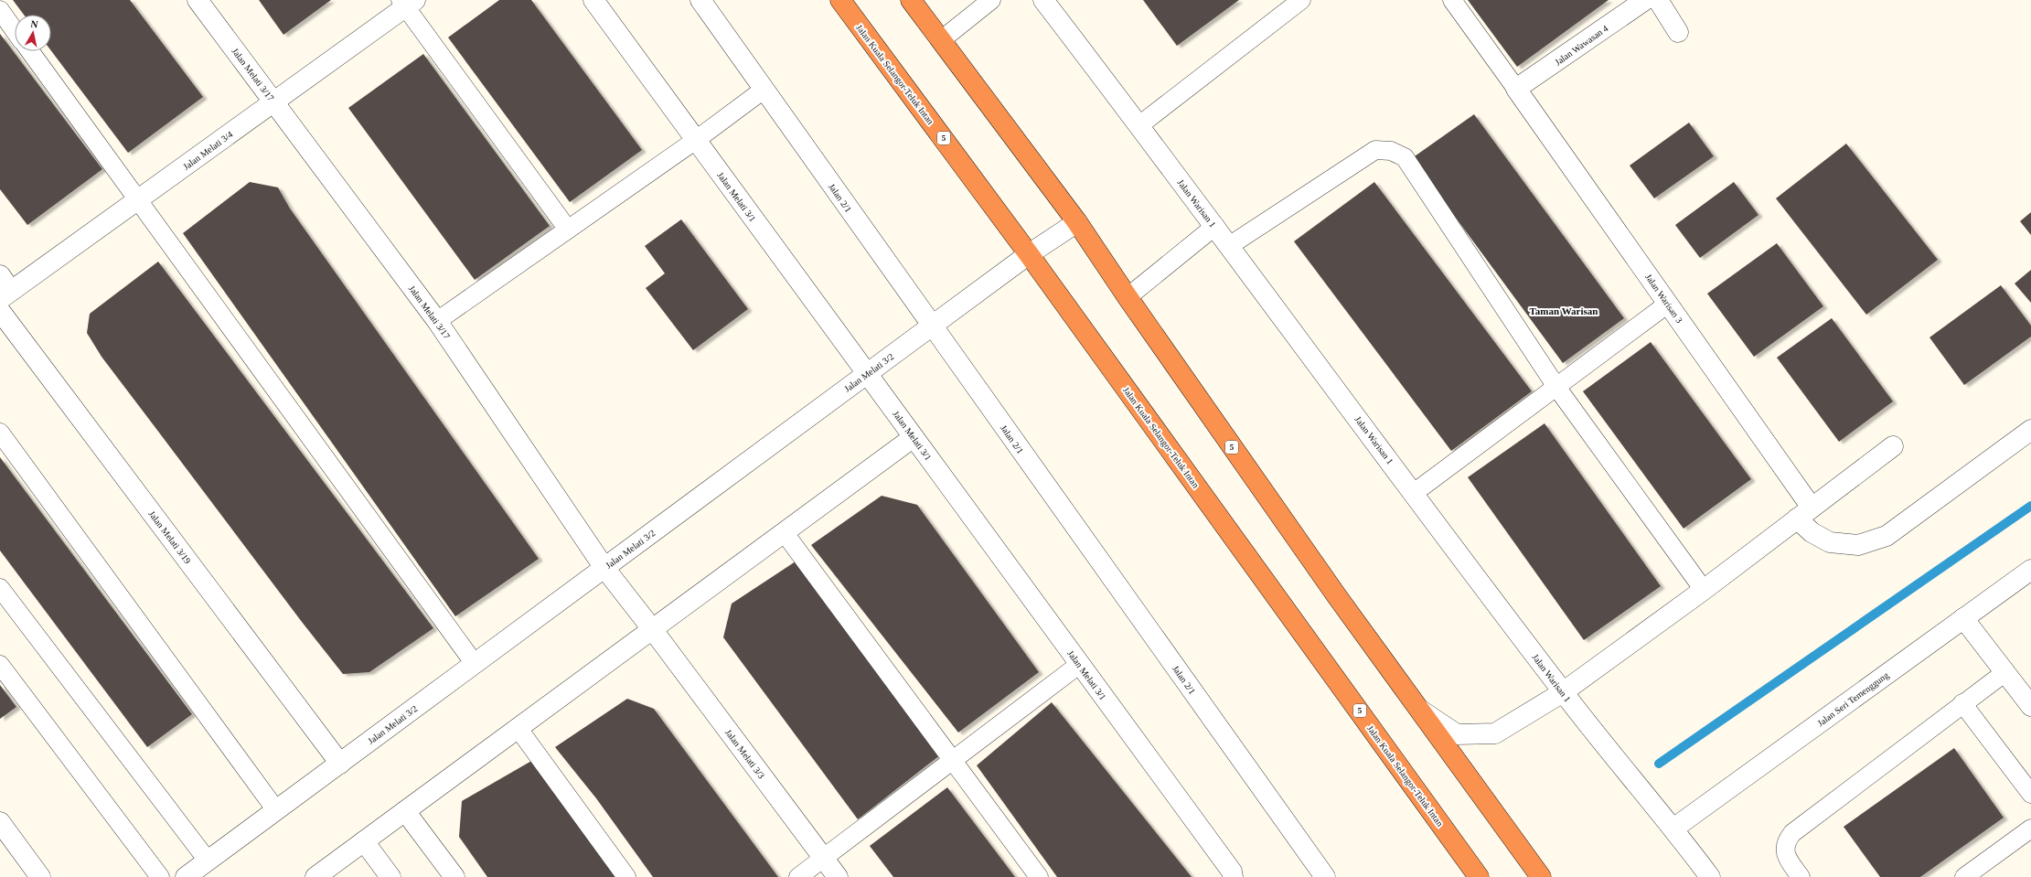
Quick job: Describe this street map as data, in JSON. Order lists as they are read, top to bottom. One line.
{"streets":{"highway":["Jalan Kuala Selangor-Teluk Intan","5"],"street":["Jalan Wawasan 4","Jalan Melati 3/17","Jalan Melati 3/4","Jalan Melati 3/1","Jalan 2/1","Jalan Warisan 1","Jalan Warisan 3","Jalan Melati 3/2","Jalan Melati 3/19","Jalan Seri Temenggung","Jalan Melati 3/3"]},"crossings":[["Jalan Wawasan 4","Jalan Warisan 3"],["Jalan Melati 3/17","Jalan Melati 3/4"],["Jalan Melati 3/17","Jalan Melati 3/2"],["Jalan Melati 3/17","Jalan Melati 3/3"],["Jalan Kuala Selangor-Teluk Intan","Jalan Melati 3/2"],["5","Jalan Melati 3/2"],["Jalan Melati 3/1","Jalan Melati 3/2"],["Jalan 2/1","Jalan Melati 3/2"],["Jalan Warisan 1","Jalan Seri Temenggung"],["Jalan Melati 3/2","Jalan Melati 3/19"]],"districts":["Taman Warisan"],"north":"top"}
